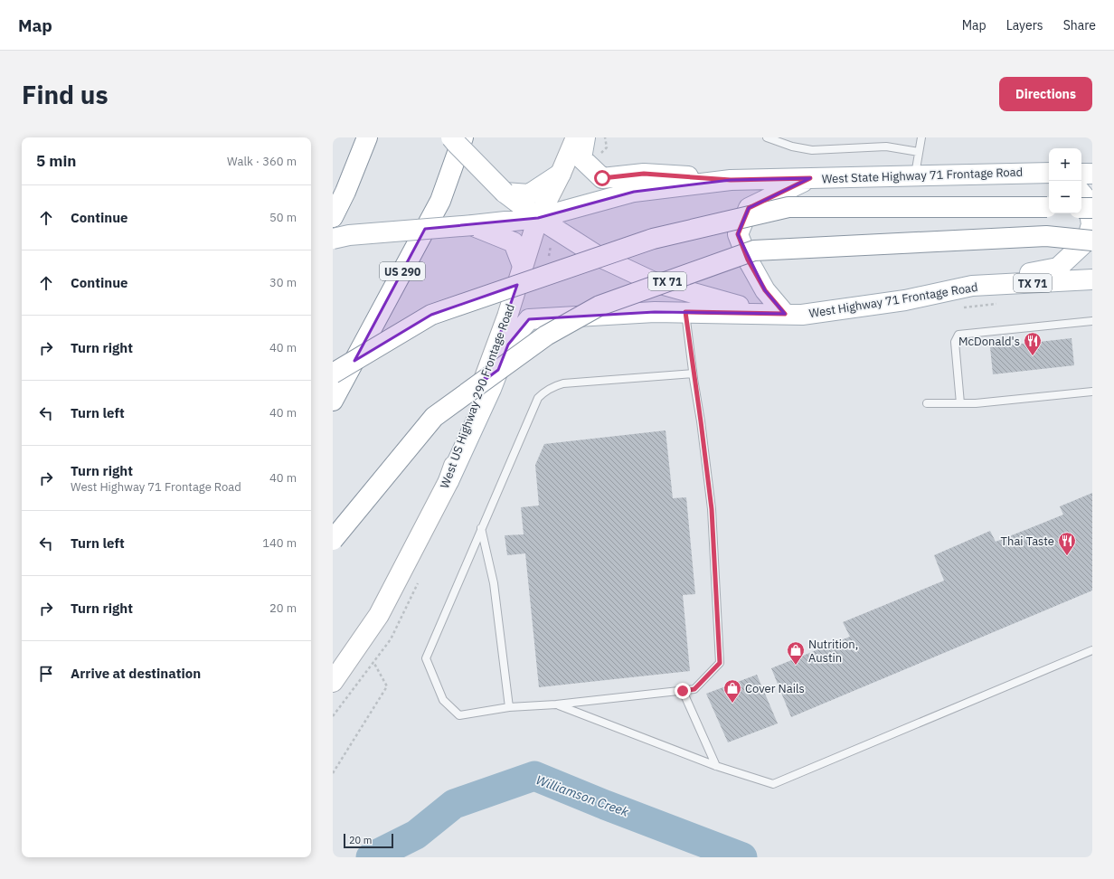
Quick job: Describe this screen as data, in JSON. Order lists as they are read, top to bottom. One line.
{"streets":{"main road":["West State Highway 71 Frontage Road","US 290","TX 71","West Highway 71 Frontage Road","West US Highway 290 Frontage Road"]},"crossings":[["West State Highway 71 Frontage Road","West US Highway 290 Frontage Road"],["West Highway 71 Frontage Road","West US Highway 290 Frontage Road"]],"water":["Williamson Creek"],"places":{"restaurant":["McDonald's","Thai Taste"],"shop":["Nutrition, Austin","Cover Nails"]},"scale_bar":"20 m","page":{"header":"Map","nav":["Map","Layers","Share"],"buttons":"Directions","title":"Find us","heading":["5 min","Walk · 360 m"],"map_buttons":["+","−"],"list":[["Continue","50 m"],["Continue","30 m"],["Turn right","40 m"],["Turn left","40 m"],["Turn right","West Highway 71 Frontage Road","40 m"],["Turn left","140 m"],["Turn right","20 m"],"Arrive at destination"],"scale":"20 m"}}
